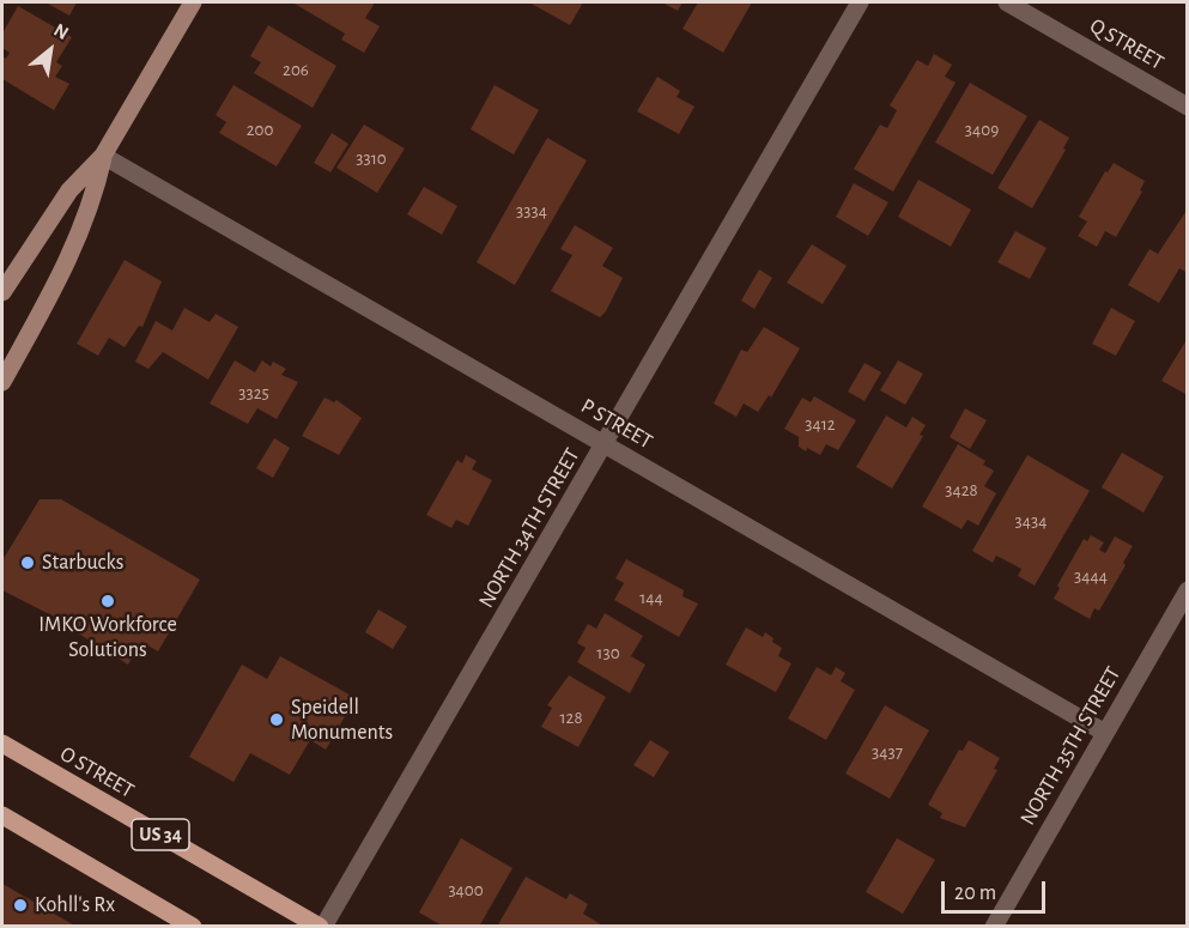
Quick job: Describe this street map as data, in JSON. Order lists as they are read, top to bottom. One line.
{"streets":{"main road":["O STREET","US 34"],"street":["Q STREET","P STREET","NORTH 34TH STREET","NORTH 35TH STREET"]},"crossings":[["P STREET","NORTH 34TH STREET"],["P STREET","NORTH 35TH STREET"],["NORTH 34TH STREET","O STREET"]],"places":["Starbucks","IMKO Workforce Solutions","Speidell Monuments","Kohll's Rx"],"house_numbers":["206","200","3409","3310","3334","3325","3412","3428","3434","3444","144","130","128","3437","3400"],"scale_bar":"20 m","north":"top right"}
